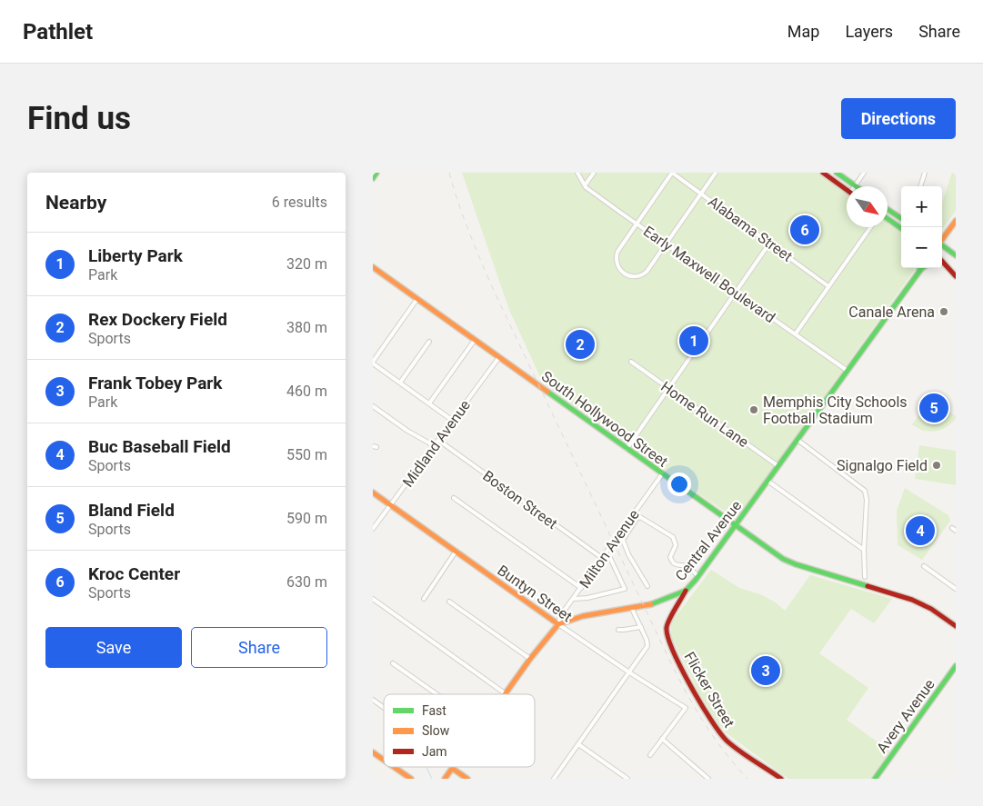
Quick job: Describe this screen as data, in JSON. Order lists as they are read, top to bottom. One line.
{"streets":{"main road":["South Hollywood Street","Central Avenue","Buntyn Street","Flicker Street","Avery Avenue"],"street":["Alabama Street","Early Maxwell Boulevard","Home Run Lane","Midland Avenue","Boston Street","Milton Avenue"]},"crossings":[["Early Maxwell Boulevard","Central Avenue"],["Home Run Lane","Central Avenue"],["South Hollywood Street","Midland Avenue"],["South Hollywood Street","Central Avenue"],["South Hollywood Street","Milton Avenue"],["Midland Avenue","Boston Street"],["Midland Avenue","Buntyn Street"],["Boston Street","Milton Avenue"],["Central Avenue","Milton Avenue"],["Central Avenue","Buntyn Street"],["Central Avenue","Flicker Street"],["Milton Avenue","Buntyn Street"]],"places":["Canale Arena","Memphis City Schools Football Stadium","Signalgo Field"],"legend":["Fast","Slow","Jam"],"north":"bottom right","page":{"header":"Pathlet","nav":["Map","Layers","Share"],"buttons":["Directions",["Save","Share"]],"title":"Find us","heading":["Nearby","6 results"],"map_buttons":["+","−"],"pins":["6","1","2","5","4","3"],"list":[{"mark":"1","name":"Liberty Park","note":"Park","value":"320 m"},{"mark":"2","name":"Rex Dockery Field","note":"Sports","value":"380 m"},{"mark":"3","name":"Frank Tobey Park","note":"Park","value":"460 m"},{"mark":"4","name":"Buc Baseball Field","note":"Sports","value":"550 m"},{"mark":"5","name":"Bland Field","note":"Sports","value":"590 m"},{"mark":"6","name":"Kroc Center","note":"Sports","value":"630 m"}]}}
